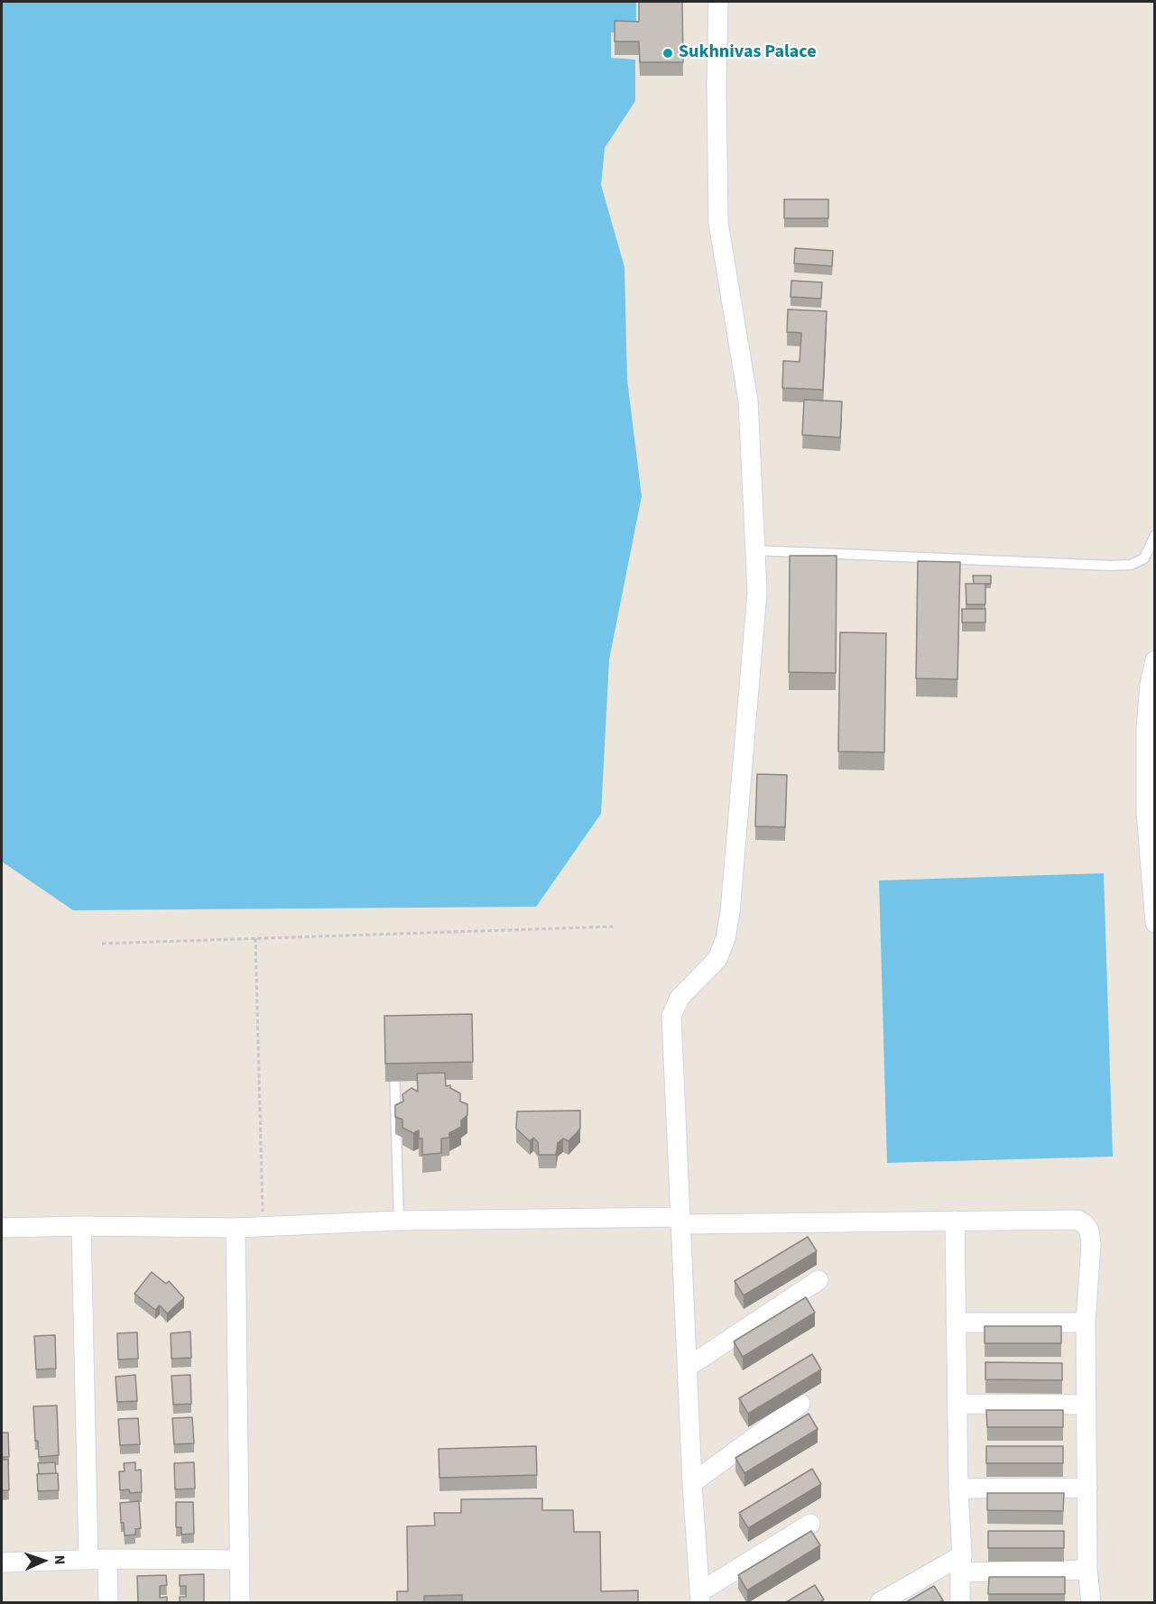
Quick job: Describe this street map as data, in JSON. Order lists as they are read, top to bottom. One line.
{"places":["Sukhnivas Palace"],"north":"right"}
